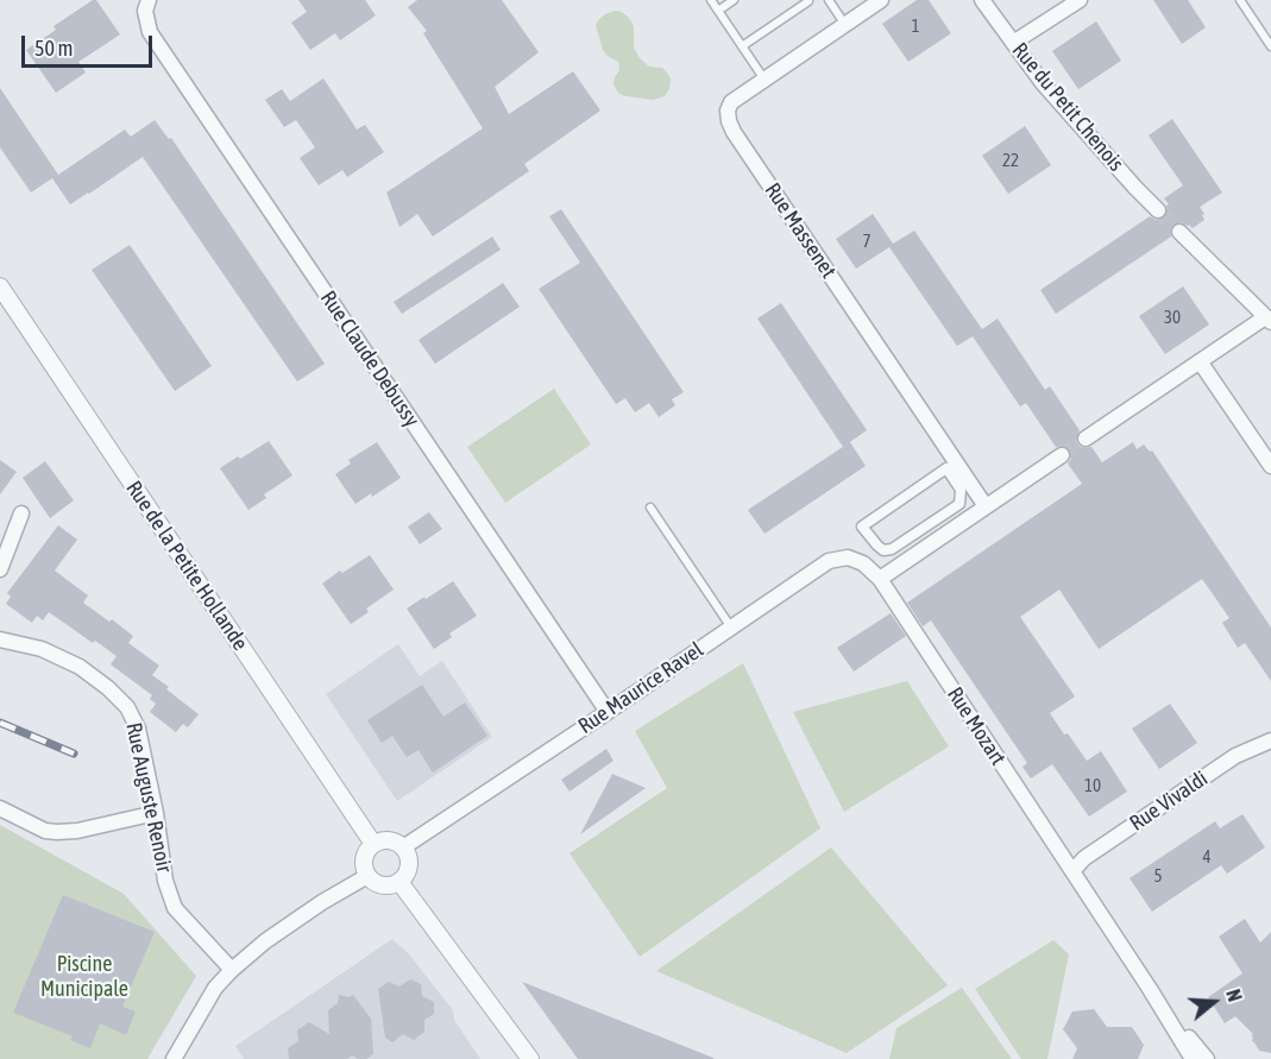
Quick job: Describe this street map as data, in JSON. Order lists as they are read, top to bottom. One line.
{"streets":{"street":["Rue du Petit Chenois","Rue Massenet","Rue Claude Debussy","Rue de la Petite Hollande","Rue Maurice Ravel","Rue Mozart","Rue Auguste Renoir","Rue Vivaldi"]},"crossings":[["Rue Claude Debussy","Rue Maurice Ravel"],["Rue de la Petite Hollande","Rue Maurice Ravel"],["Rue Maurice Ravel","Rue Mozart"],["Rue Mozart","Rue Vivaldi"]],"parks":["Piscine Municipale"],"house_numbers":["1","22","7","30","10","4","5"],"scale_bar":"50 m","north":"right"}
